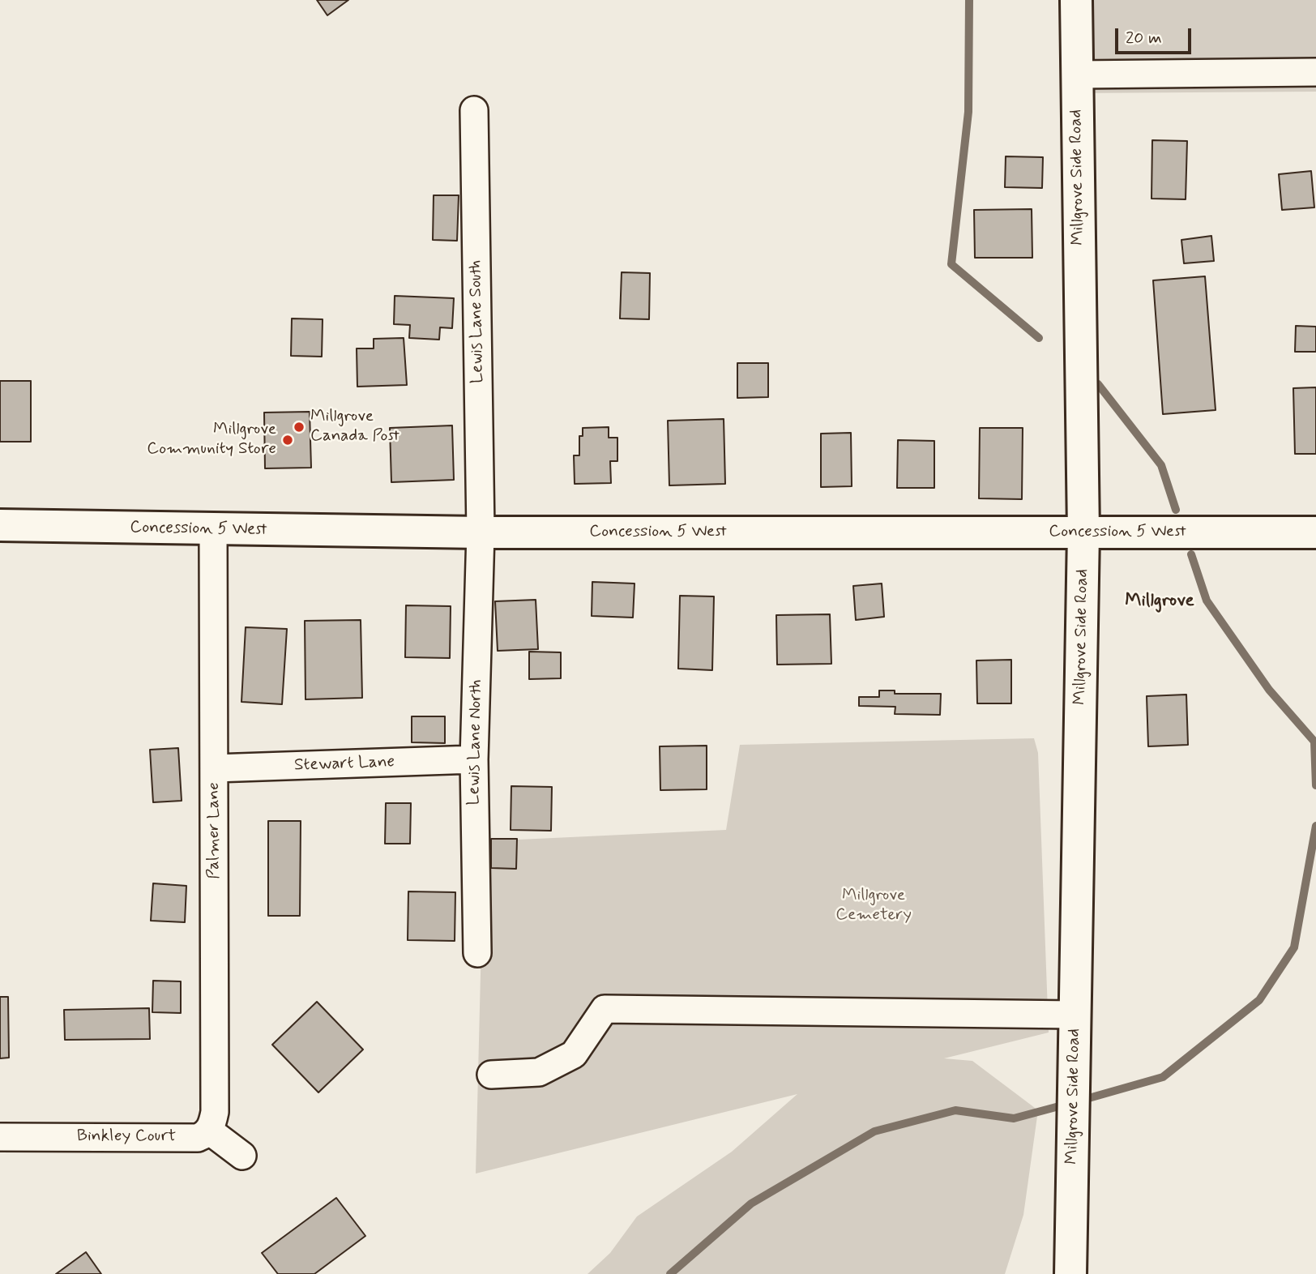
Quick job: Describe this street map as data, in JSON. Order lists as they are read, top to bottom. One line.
{"streets":{"main road":["Millgrove Side Road","Concession 5 West"],"street":["Lewis Lane South","Lewis Lane North","Stewart Lane","Palmer Lane","Binkley Court"]},"crossings":[["Millgrove Side Road","Concession 5 West"],["Lewis Lane South","Concession 5 West"],["Lewis Lane South","Lewis Lane North"],["Concession 5 West","Lewis Lane North"],["Concession 5 West","Palmer Lane"],["Lewis Lane North","Stewart Lane"],["Stewart Lane","Palmer Lane"],["Palmer Lane","Binkley Court"]],"districts":["Millgrove"],"parks":["Millgrove Cemetery"],"places":["Millgrove Canada Post","Millgrove Community Store"],"scale_bar":"20 m"}
